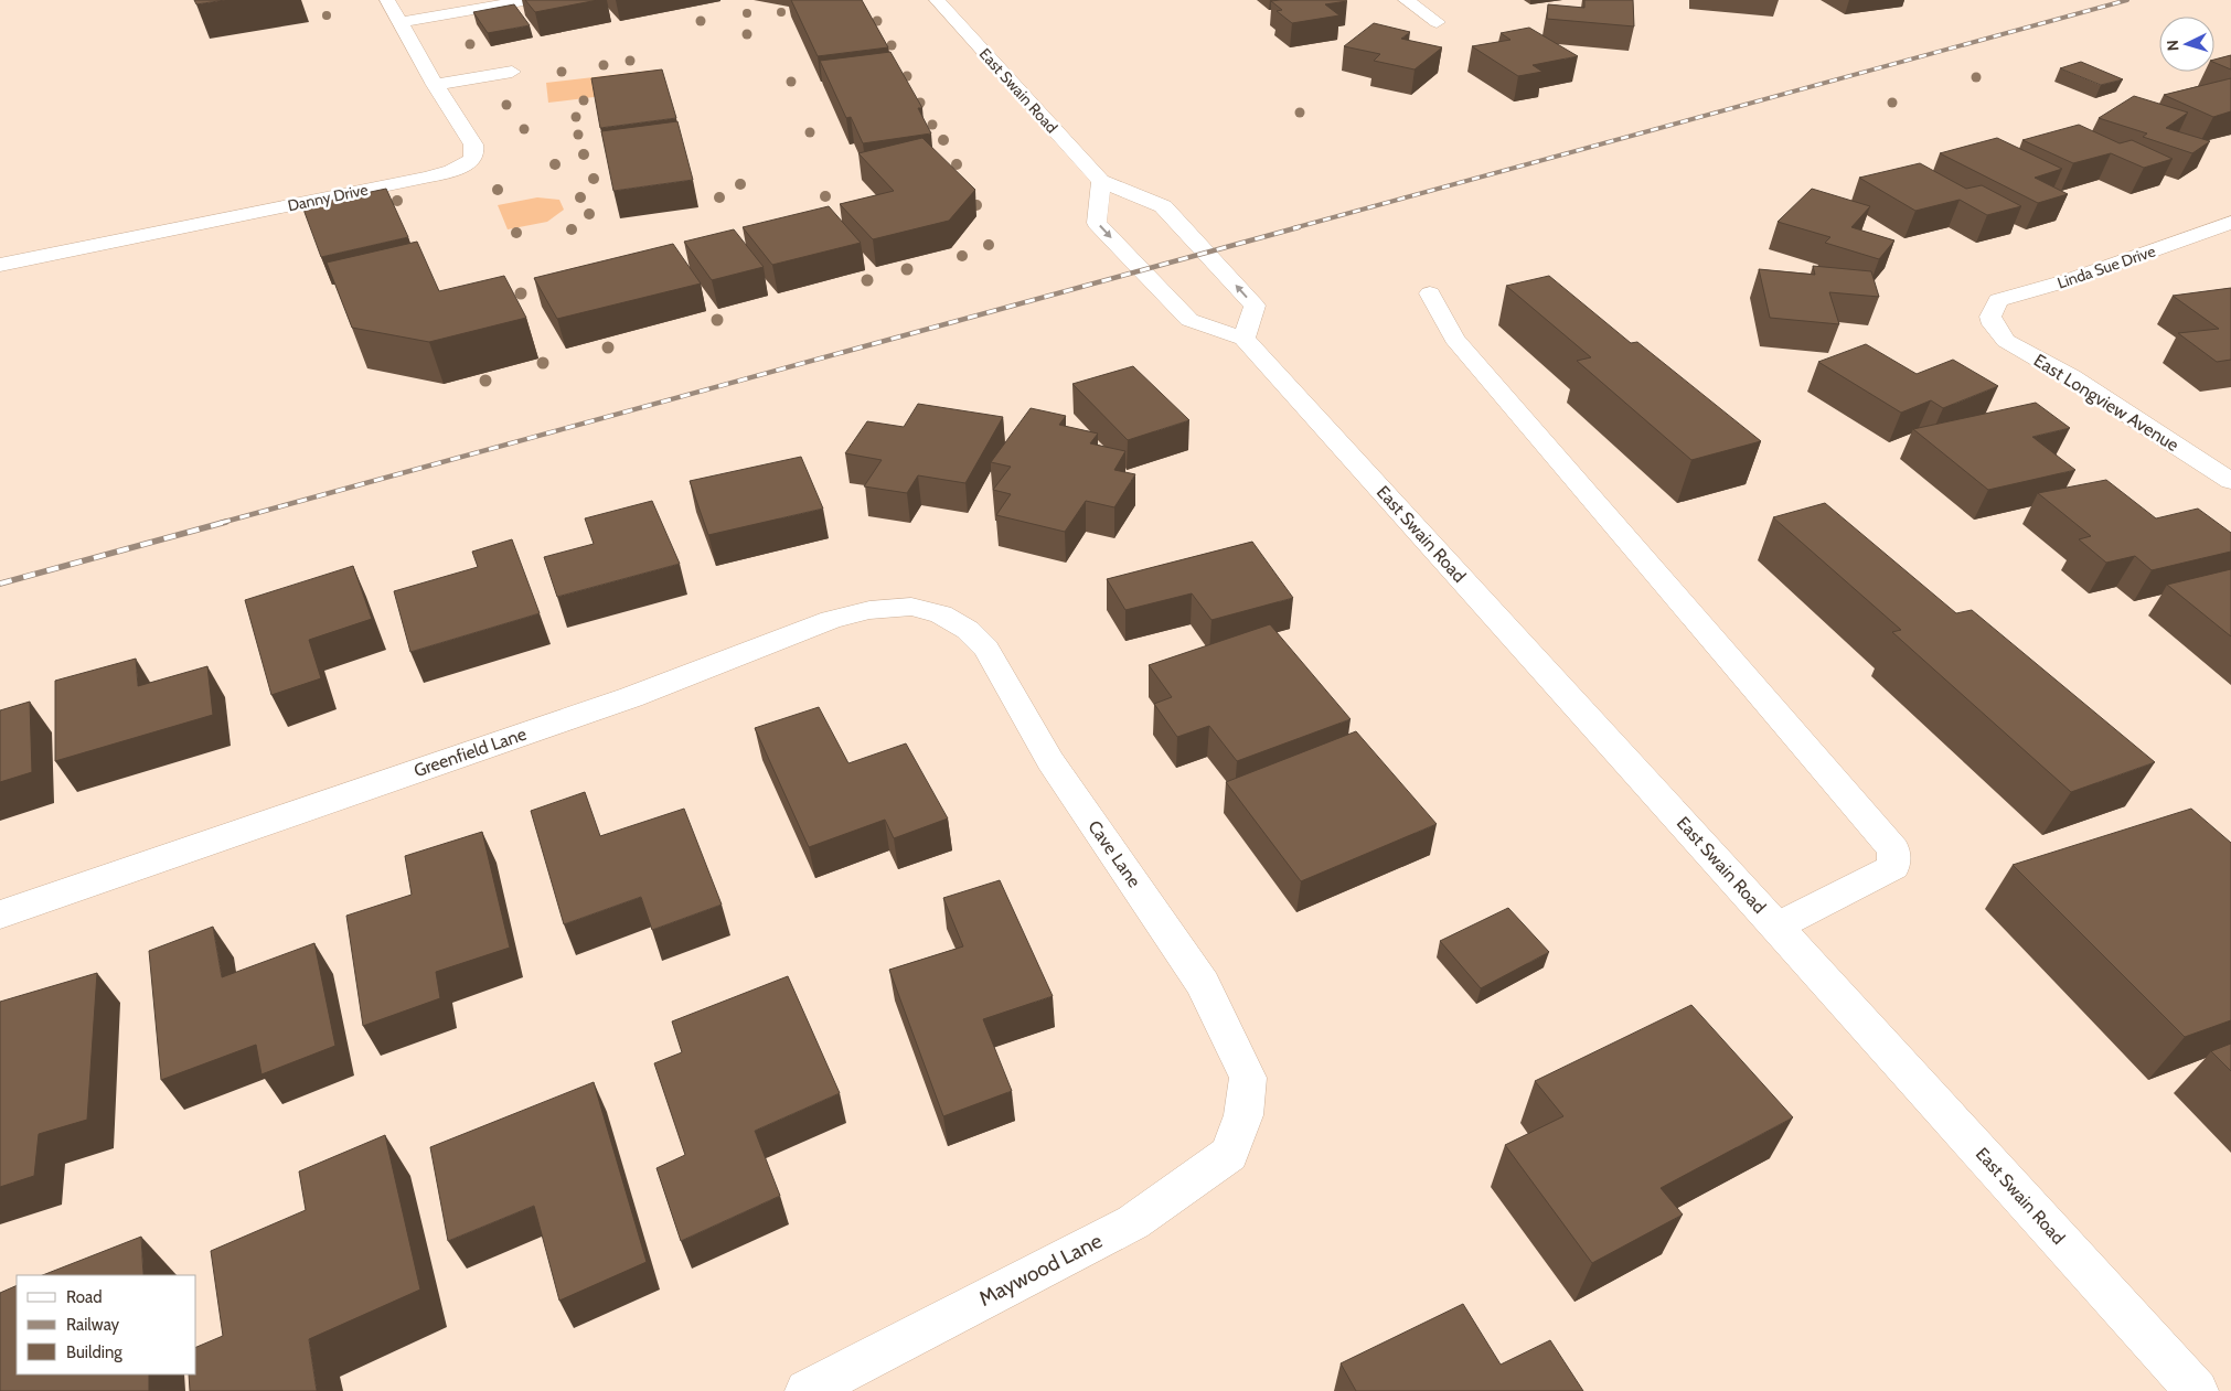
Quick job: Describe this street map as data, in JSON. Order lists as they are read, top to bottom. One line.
{"streets":{"street":["East Swain Road","Danny Drive","Linda Sue Drive","East Longview Avenue","Greenfield Lane","Cave Lane","Maywood Lane"]},"crossings":[["Linda Sue Drive","East Longview Avenue"],["Greenfield Lane","Cave Lane"],["Cave Lane","Maywood Lane"]],"legend":["Road","Railway","Building"],"north":"left"}
